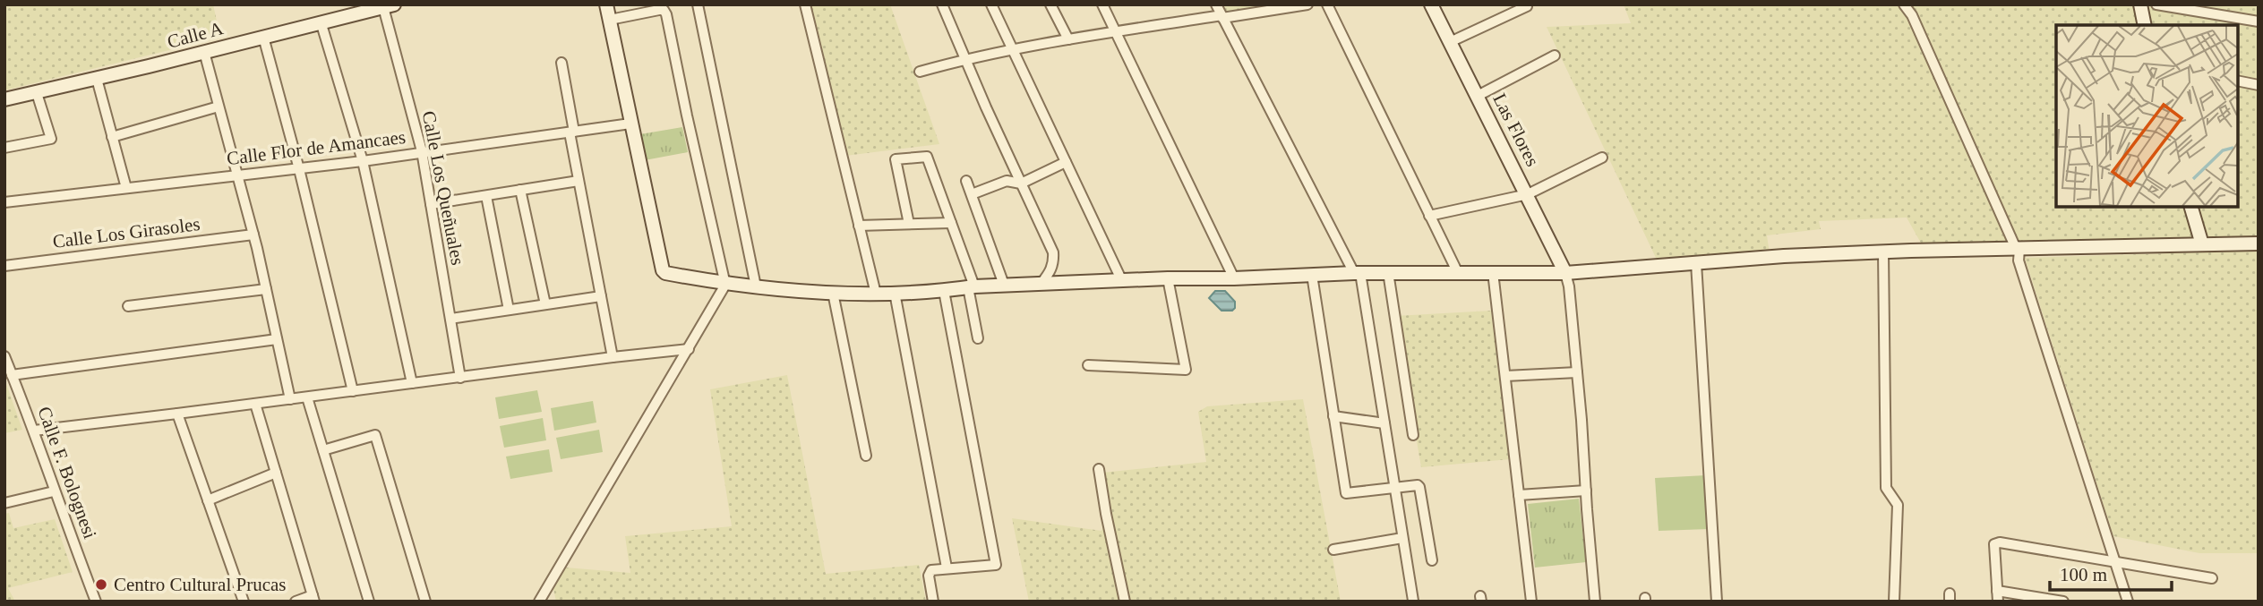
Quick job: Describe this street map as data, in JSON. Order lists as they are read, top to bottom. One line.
{"streets":{"street":["Calle A","Las Flores","Calle Flor de Amancaes","Calle Los Queñuales","Calle Los Girasoles","Calle F. Bolognesi"]},"crossings":[["Calle A","Calle Los Queñuales"],["Calle Flor de Amancaes","Calle Los Queñuales"]],"places":["Centro Cultural Prucas"],"scale_bar":"100 m"}
